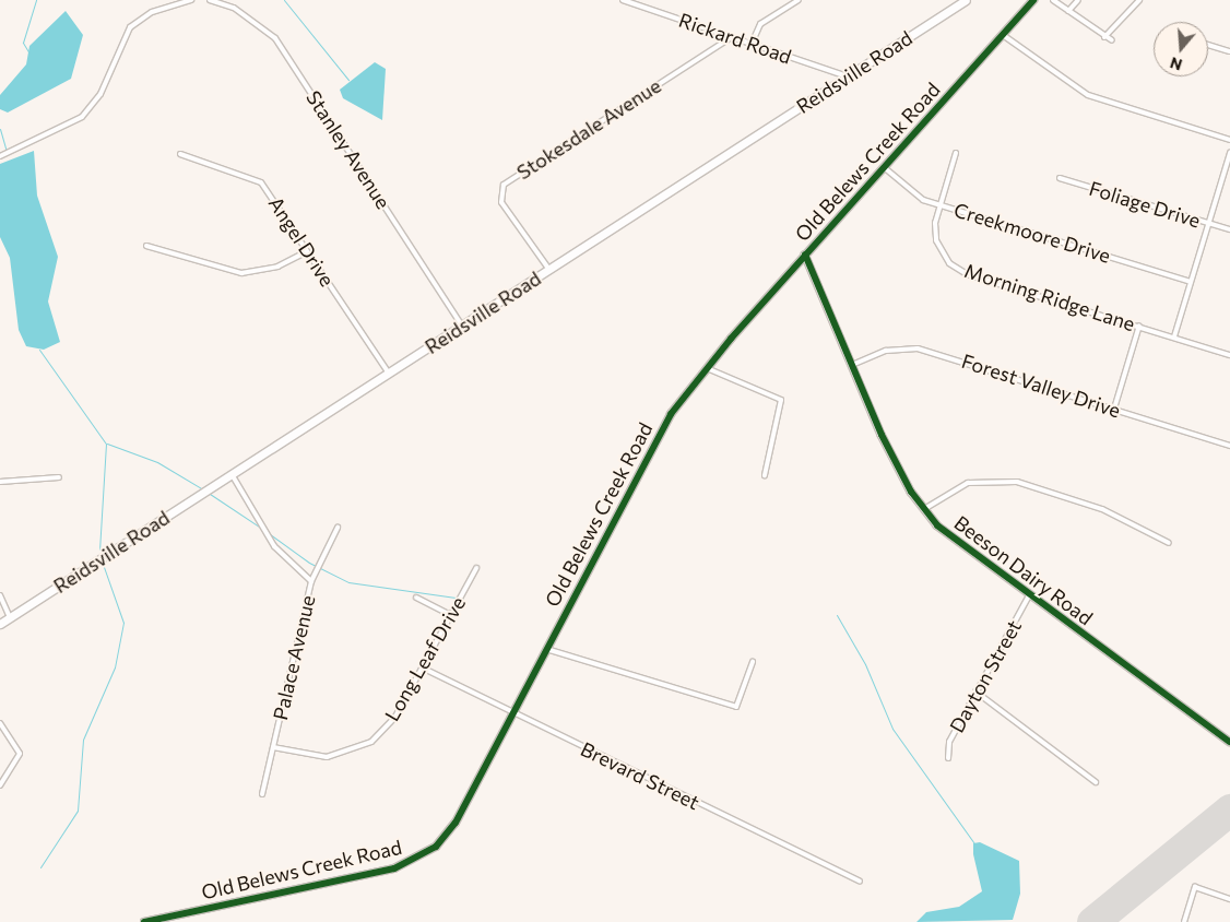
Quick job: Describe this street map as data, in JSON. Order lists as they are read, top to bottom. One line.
{"streets":{"highway":["Reidsville Road"],"street":["Rickard Road","Stokesdale Avenue","Stanley Avenue","Old Belews Creek Road","Foliage Drive","Creekmoore Drive","Angel Drive","Morning Ridge Lane","Forest Valley Drive","Beeson Dairy Road","Palace Avenue","Long Leaf Drive","Dayton Street","Brevard Street"]},"crossings":[["Rickard Road","Reidsville Road"],["Rickard Road","Stokesdale Avenue"],["Reidsville Road","Stokesdale Avenue"],["Reidsville Road","Stanley Avenue"],["Reidsville Road","Angel Drive"],["Old Belews Creek Road","Creekmoore Drive"],["Old Belews Creek Road","Beeson Dairy Road"],["Old Belews Creek Road","Brevard Street"],["Creekmoore Drive","Morning Ridge Lane"],["Forest Valley Drive","Beeson Dairy Road"],["Beeson Dairy Road","Dayton Street"],["Palace Avenue","Long Leaf Drive"],["Long Leaf Drive","Brevard Street"]],"north":"bottom"}
